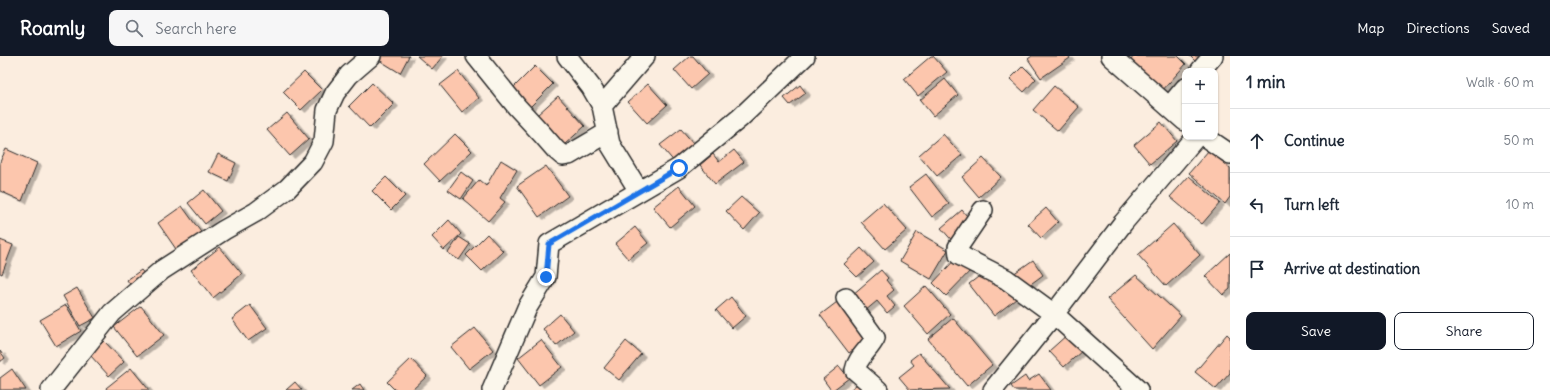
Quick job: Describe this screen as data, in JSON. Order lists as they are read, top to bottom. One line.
{"page":{"header":"Roamly","search":"Search here","nav":["Map","Directions","Saved"],"heading":["1 min","Walk · 60 m"],"map_buttons":["+","−"],"list":[["Continue","50 m"],["Turn left","10 m"],"Arrive at destination"],"buttons":["Save","Share"]}}
